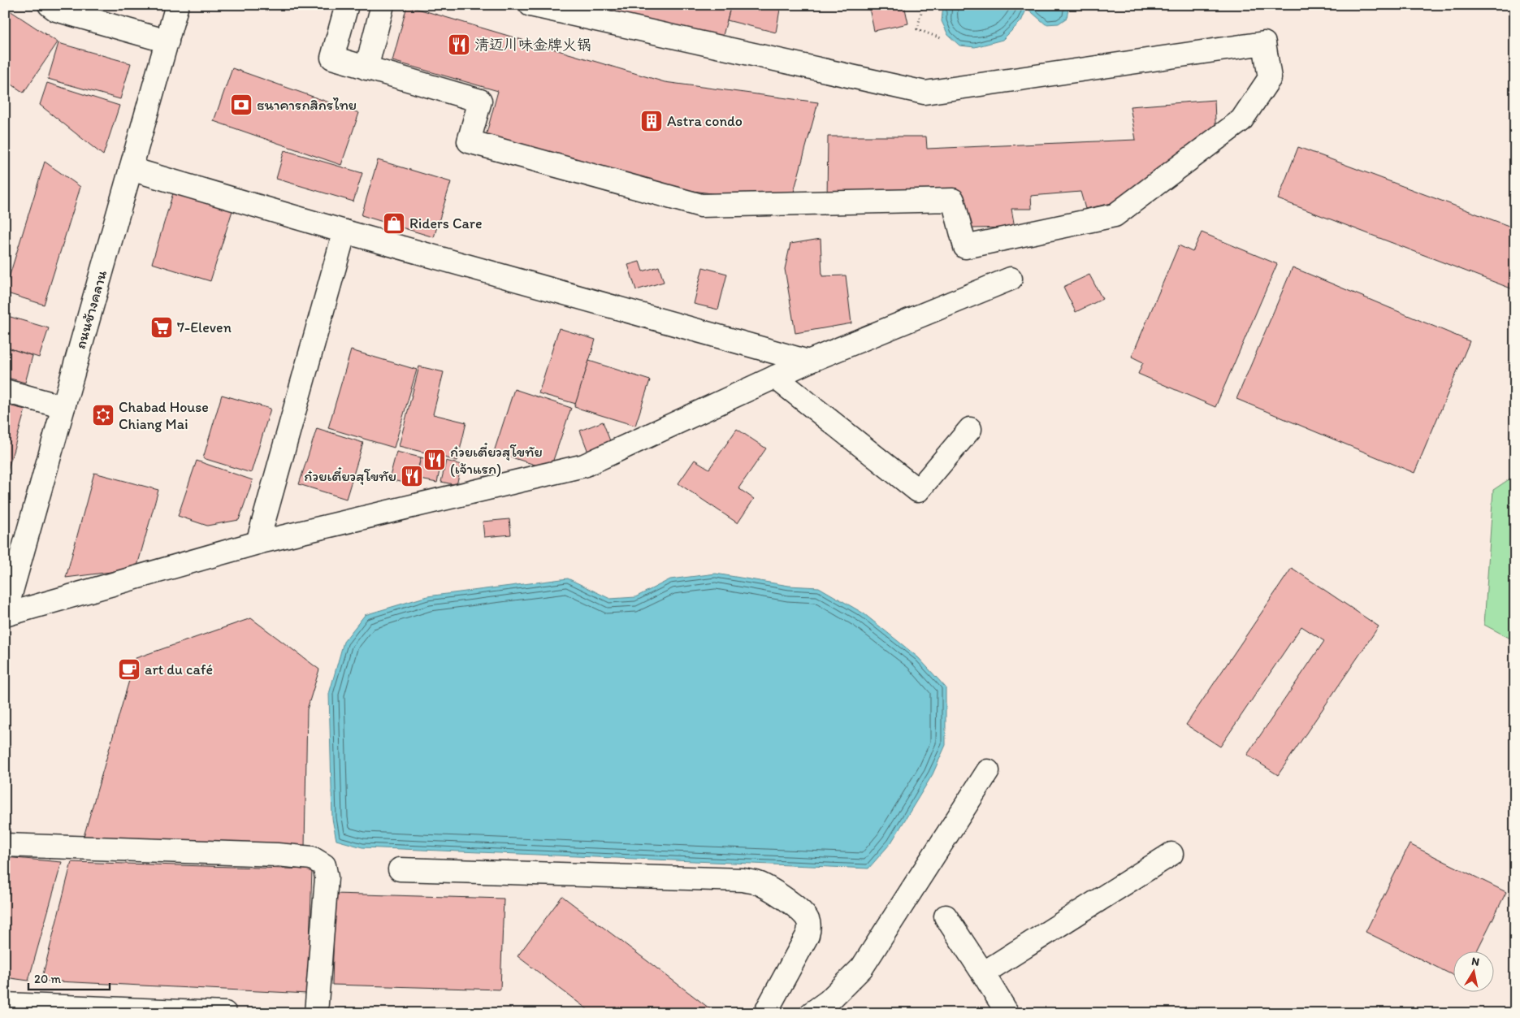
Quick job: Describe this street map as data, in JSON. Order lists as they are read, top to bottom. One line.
{"streets":{"street":["ถนนช้างคลาน"]},"places":{"restaurant":["清迈川味金牌火锅","ก๋วยเตี๋ยวสุโขทัย (เจ้าแรก)","ก๋วยเตี๋ยวสุโขทัย"],"bank":["ธนาคารกสิกรไทย"],"building":["Astra condo"],"shop":["Riders Care"],"supermarket":["7-Eleven"],"synagogue":["Chabad House Chiang Mai"],"cafe":["art du café"]},"scale_bar":"20 m","north":"top"}
